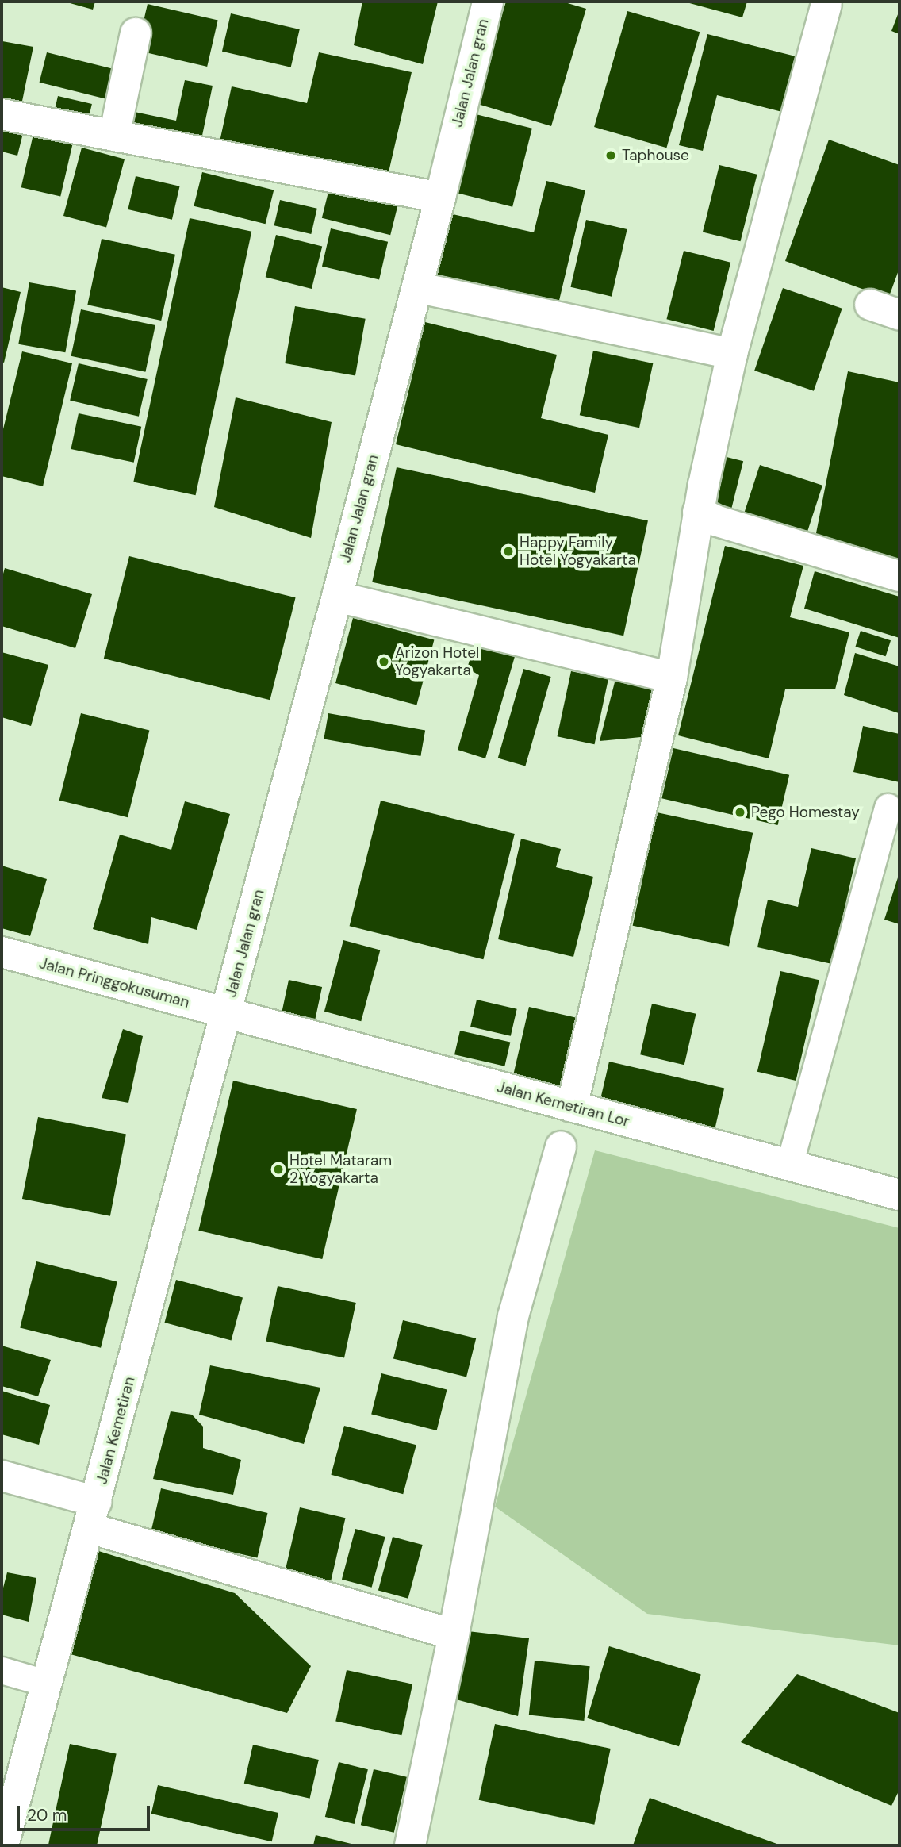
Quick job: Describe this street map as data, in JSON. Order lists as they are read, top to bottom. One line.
{"streets":{"street":["Jalan Jalan gran","Jalan Pringgokusuman","Jalan Kemetiran Lor","Jalan Kemetiran"]},"crossings":[["Jalan Jalan gran","Jalan Pringgokusuman"],["Jalan Jalan gran","Jalan Kemetiran Lor"],["Jalan Jalan gran","Jalan Kemetiran"],["Jalan Pringgokusuman","Jalan Kemetiran Lor"],["Jalan Pringgokusuman","Jalan Kemetiran"],["Jalan Kemetiran Lor","Jalan Kemetiran"]],"places":["Taphouse","Happy Family Hotel Yogyakarta","Arizon Hotel Yogyakarta","Pego Homestay","Hotel Mataram 2 Yogyakarta"],"scale_bar":"20 m"}
